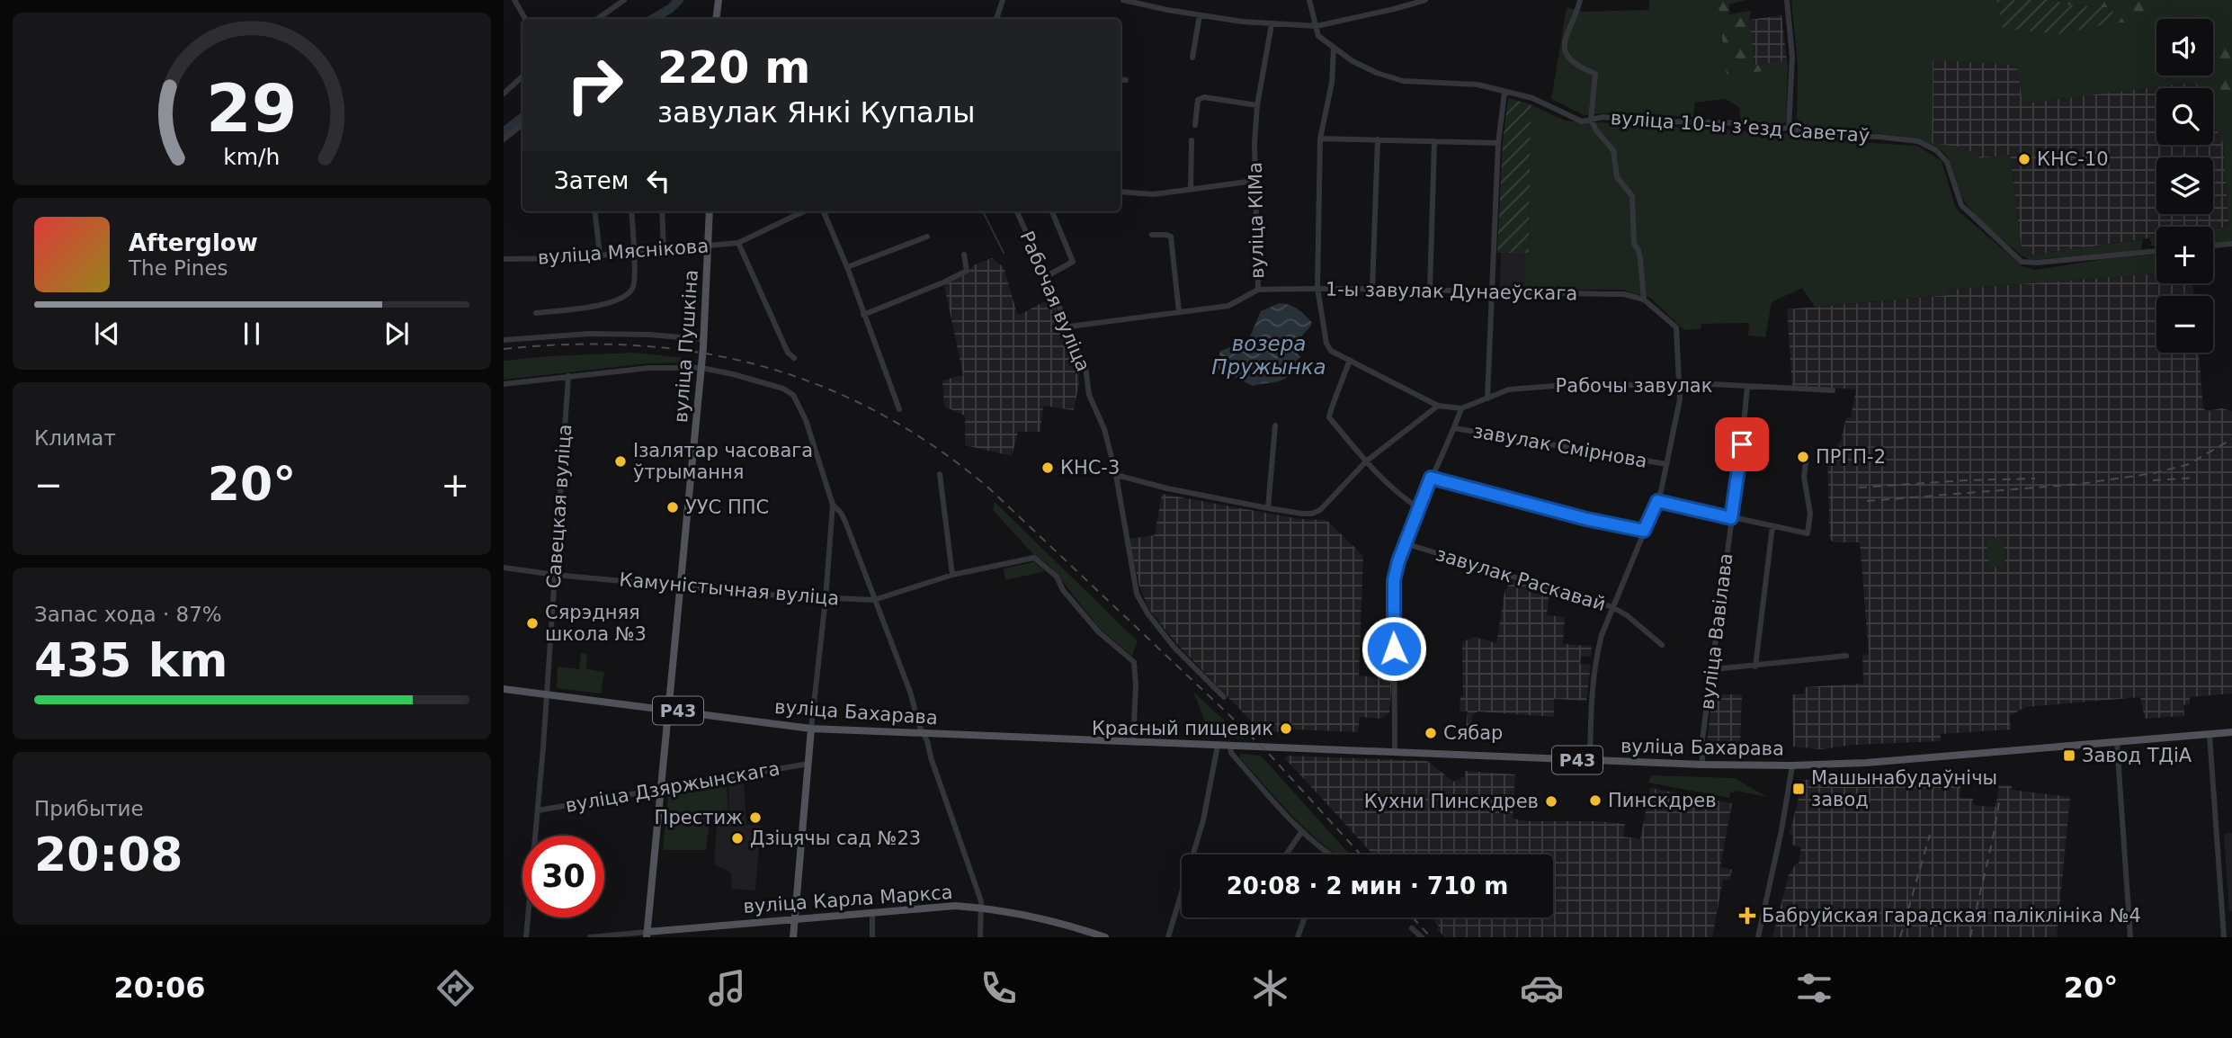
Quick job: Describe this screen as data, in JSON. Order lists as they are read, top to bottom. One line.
{"streets":{"main road":["вуліца Пушкіна","Р43","вуліца Бахарава","вуліца Карла Маркса"],"street":["вуліца 10-ы зʼезд Саветаў","вуліца КІМа","вуліца Мяснікова","1-ы завулак Дунаеўскага","Рабочая вуліца","Рабочы завулак","завулак Смірнова","Савецкая вуліца","завулак Раскавай","Камуністычная вуліца","вуліца Вавілава","вуліца Дзяржынскага"]},"crossings":[["вуліца 10-ы зʼезд Саветаў","Рабочы завулак"],["вуліца КІМа","1-ы завулак Дунаеўскага"],["вуліца КІМа","Рабочая вуліца"],["вуліца Мяснікова","вуліца Пушкіна"],["1-ы завулак Дунаеўскага","Рабочы завулак"],["вуліца Пушкіна","Камуністычная вуліца"],["вуліца Пушкіна","вуліца Бахарава"],["вуліца Пушкіна","вуліца Дзяржынскага"],["вуліца Пушкіна","вуліца Карла Маркса"],["Рабочы завулак","вуліца Вавілава"],["Савецкая вуліца","Камуністычная вуліца"],["Савецкая вуліца","вуліца Бахарава"],["Савецкая вуліца","вуліца Дзяржынскага"],["Камуністычная вуліца","вуліца Бахарава"],["вуліца Вавілава","вуліца Бахарава"]],"water":["возера Пружынка"],"places":{"other":["КНС-10","ПРГП-2","Ізалятар часовага ўтрымання","КНС-3","УУС ППС","Сярэдняя школа №3","Красный пищевик","Сябар","Пинскдрев","Кухни Пинскдрев","Престиж","Дзіцячы сад №23"],"transit":["Завод ТДіА","Машынабудаўнічы завод"],"health":["Бабруйская гарадская паліклініка №4"]},"page":{"map_buttons":["+","−"],"turn":["220 m","завулак Янкі Купалы"],"then":"Затем","song":["Afterglow","The Pines"],"tile":["Климат",["Запас хода · 87%","435 km"],["Прибытие","20:08"]],"heat":["−","20°","+"],"limit":"30","trip":"20:08 · 2 мин · 710 m","tabs":["20:06","20°"],"gauge":["29","km/h"]}}
